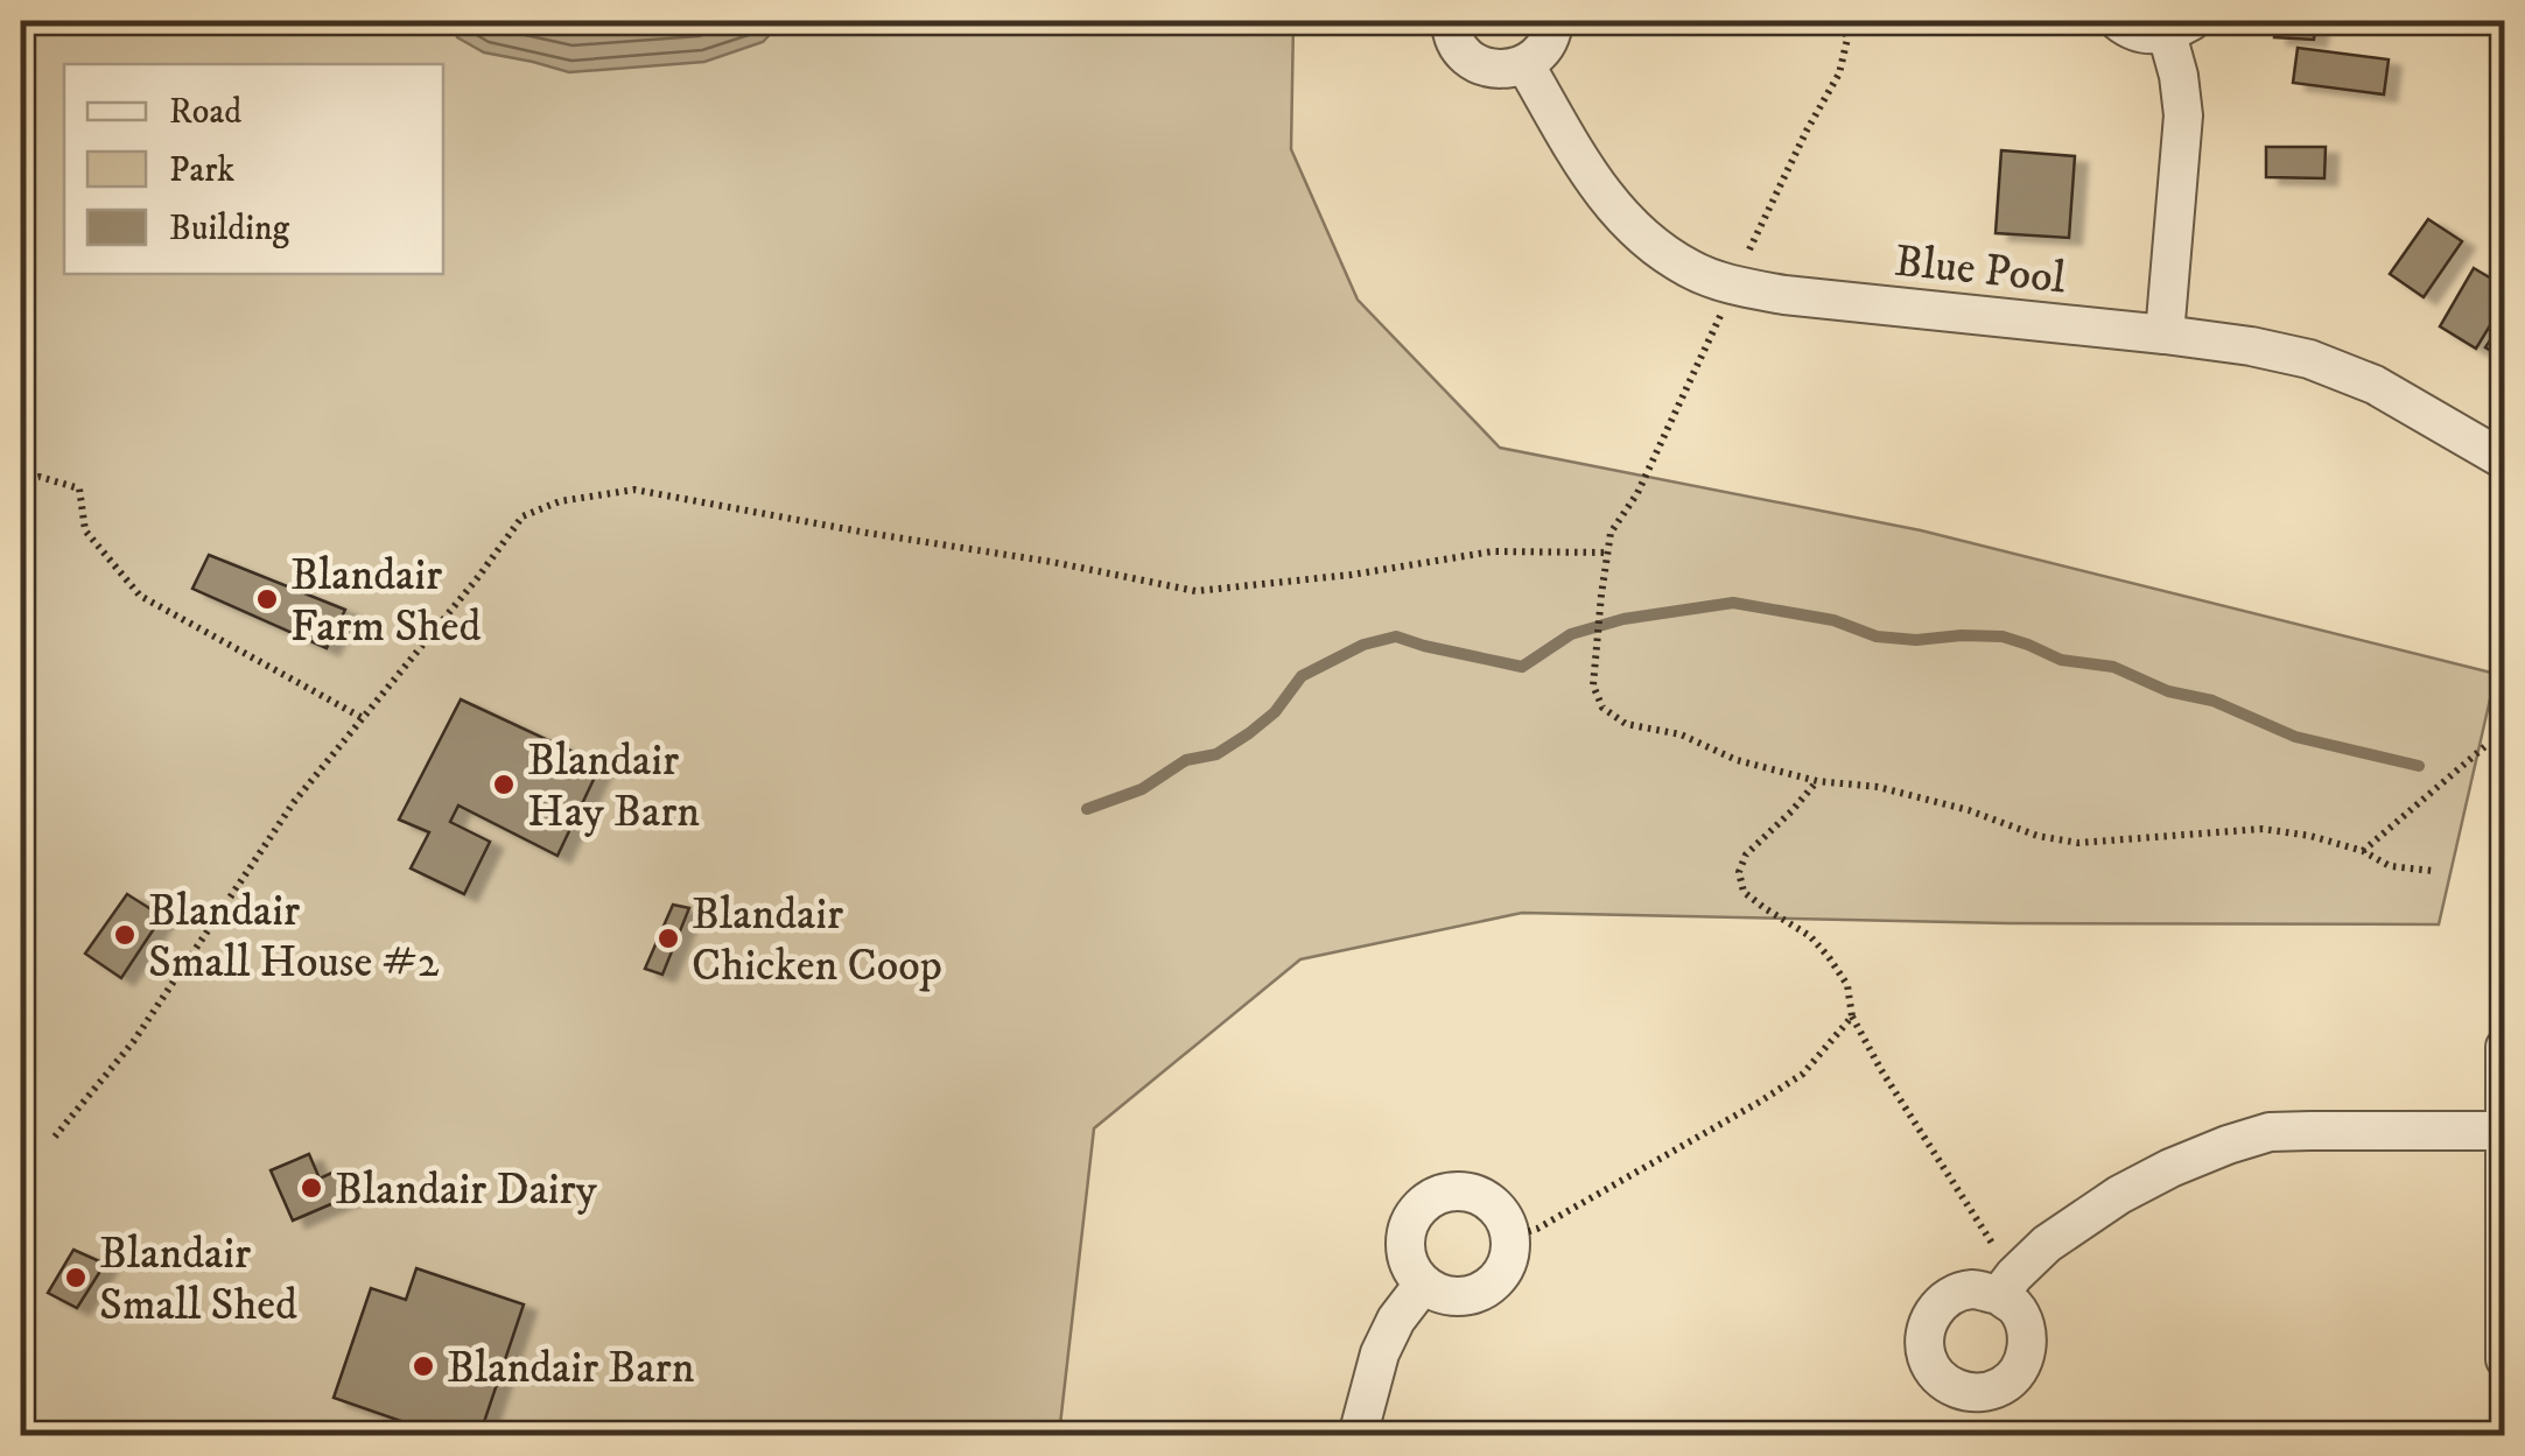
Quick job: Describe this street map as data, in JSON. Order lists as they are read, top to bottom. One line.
{"streets":{"street":["Blue Pool"]},"places":["Blandair Farm Shed","Blandair Hay Barn","Blandair Small House #2","Blandair Chicken Coop","Blandair Dairy","Blandair Small Shed","Blandair Barn"],"legend":["Road","Park","Building"]}
